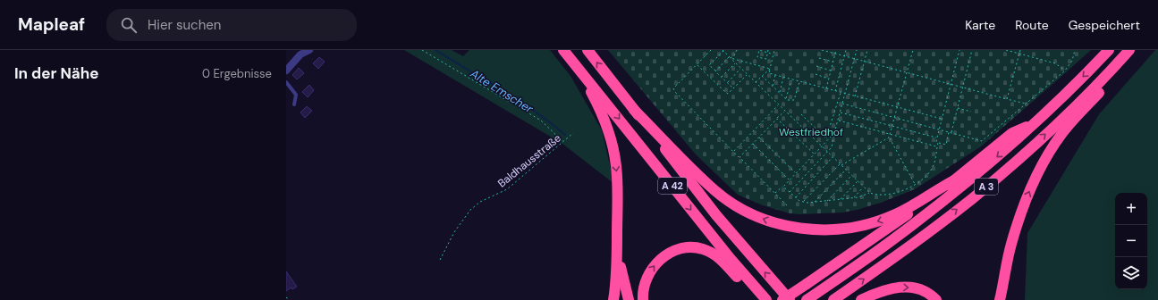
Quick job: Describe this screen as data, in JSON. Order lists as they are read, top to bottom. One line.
{"streets":{"highway":["A 42","A 3"],"path":["Baldhausstraße"]},"water":["Alte Emscher"],"parks":["Westfriedhof"],"page":{"header":"Mapleaf","search":"Hier suchen","nav":["Karte","Route","Gespeichert"],"heading":["In der Nähe","0 Ergebnisse"],"map_buttons":["+","−"]}}
